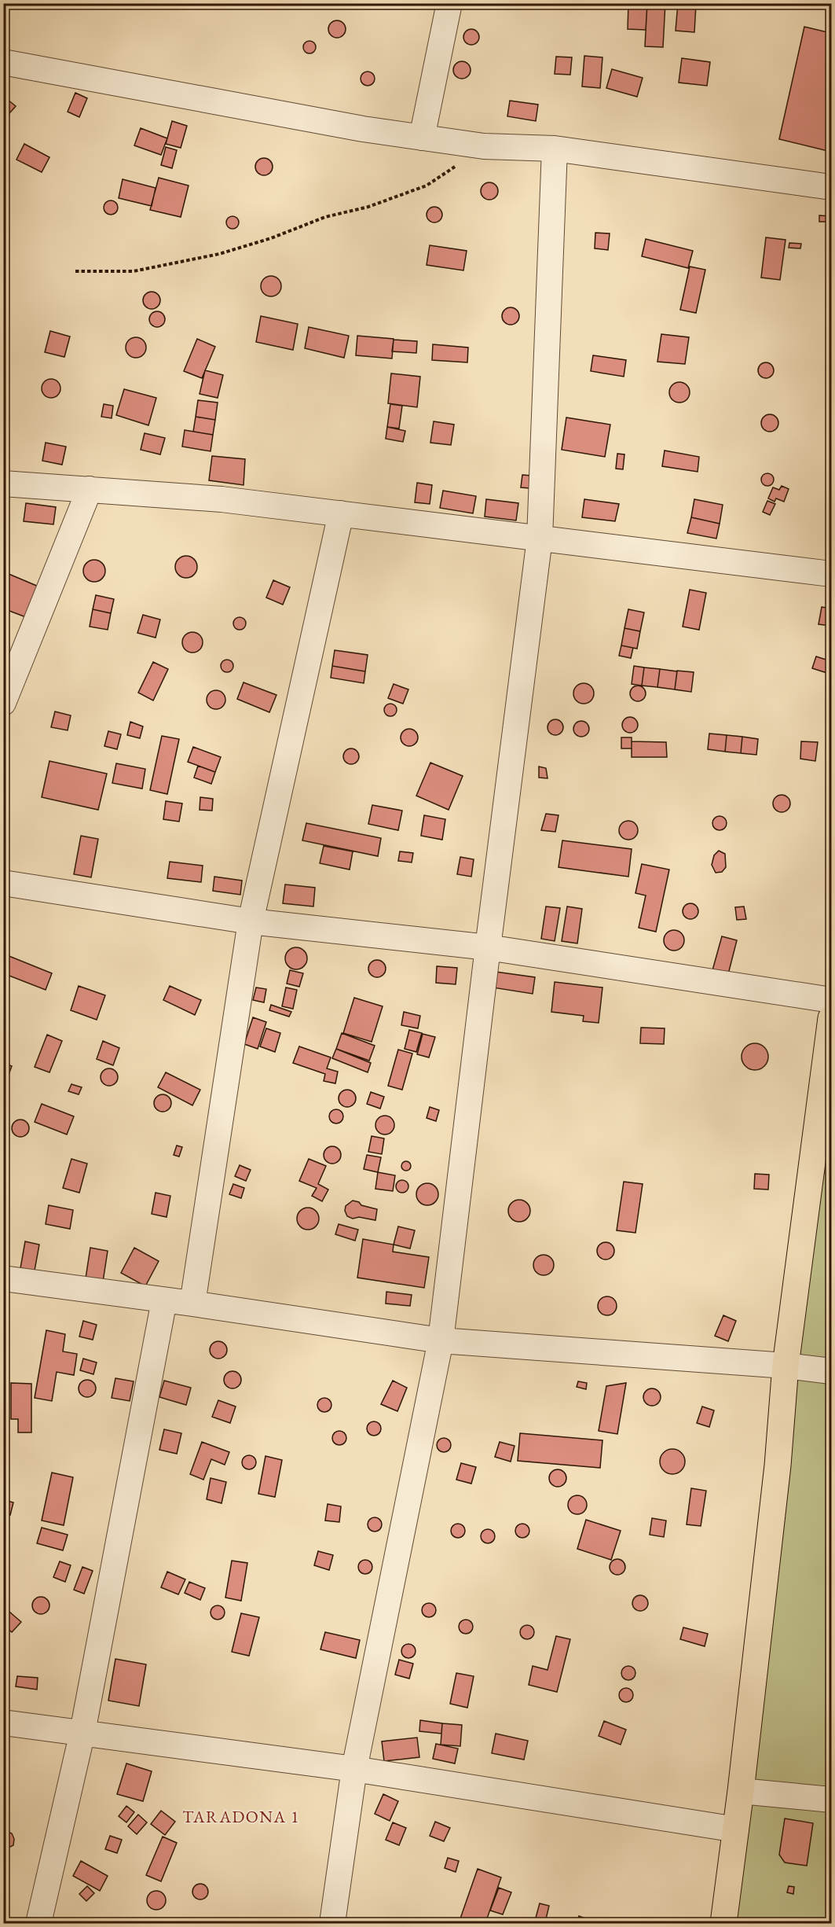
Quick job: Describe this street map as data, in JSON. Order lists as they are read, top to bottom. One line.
{"districts":["TARADONA 1"]}
